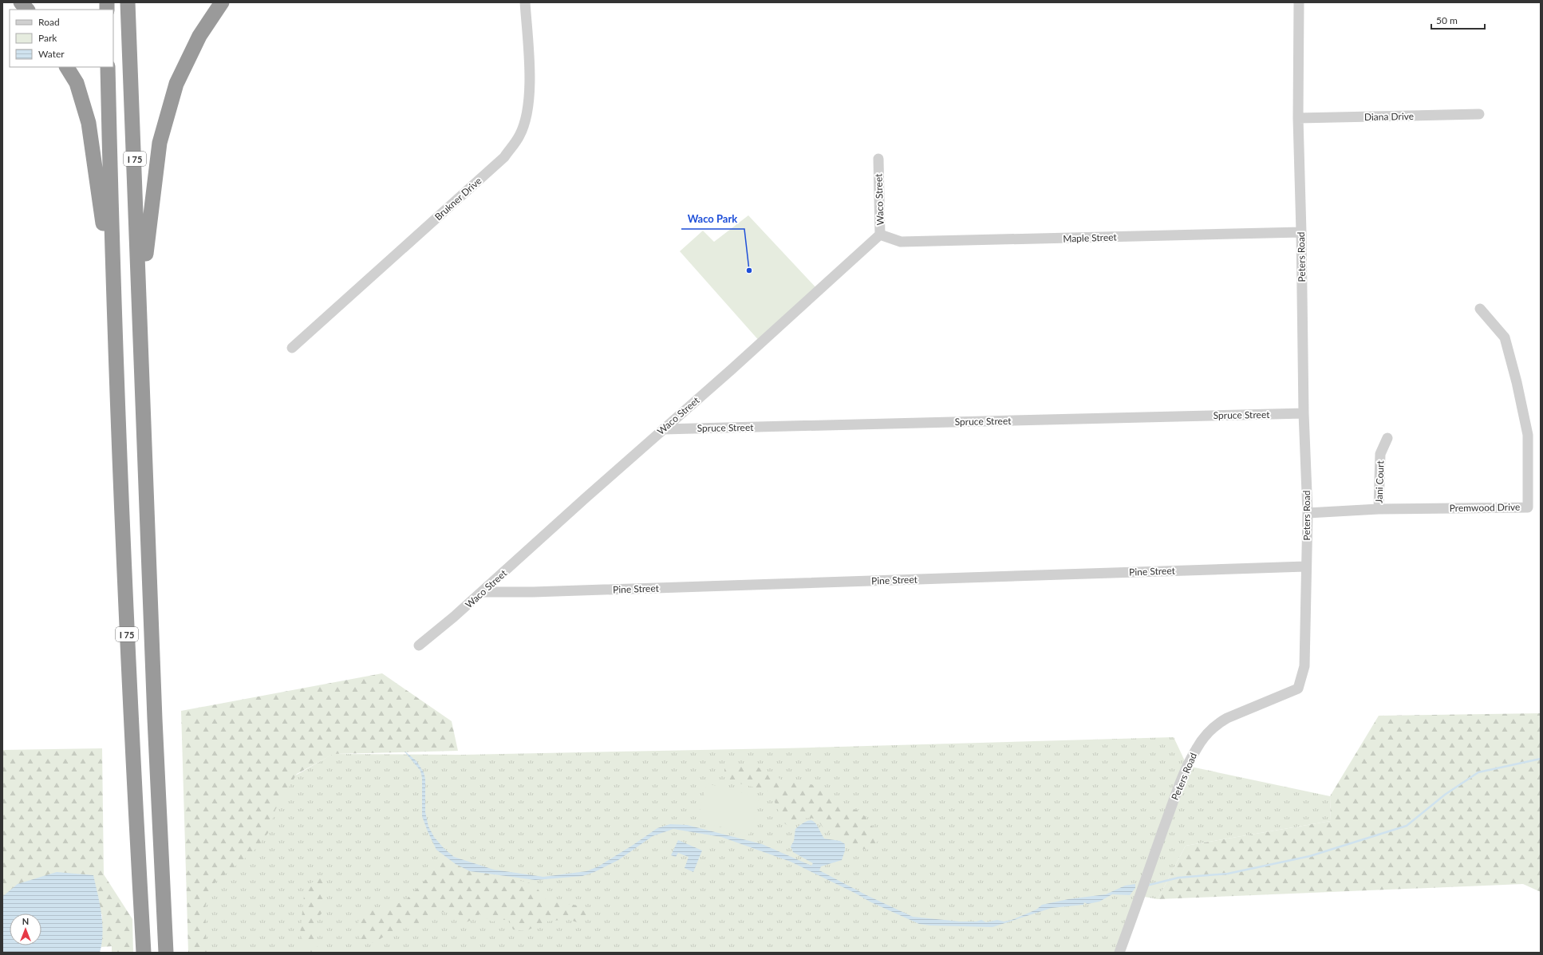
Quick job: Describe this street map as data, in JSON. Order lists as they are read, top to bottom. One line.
{"streets":{"highway":["I 75"],"street":["Diana Drive","Brukner Drive","Waco Street","Maple Street","Peters Road","Spruce Street","Jani Court","Premwood Drive","Pine Street"]},"crossings":[["Diana Drive","Peters Road"],["Waco Street","Maple Street"],["Waco Street","Spruce Street"],["Waco Street","Pine Street"],["Maple Street","Peters Road"],["Peters Road","Spruce Street"],["Peters Road","Premwood Drive"],["Peters Road","Pine Street"],["Jani Court","Premwood Drive"]],"places":["Waco Park"],"legend":["Road","Park","Water"],"scale_bar":"50 m","north":"top"}
